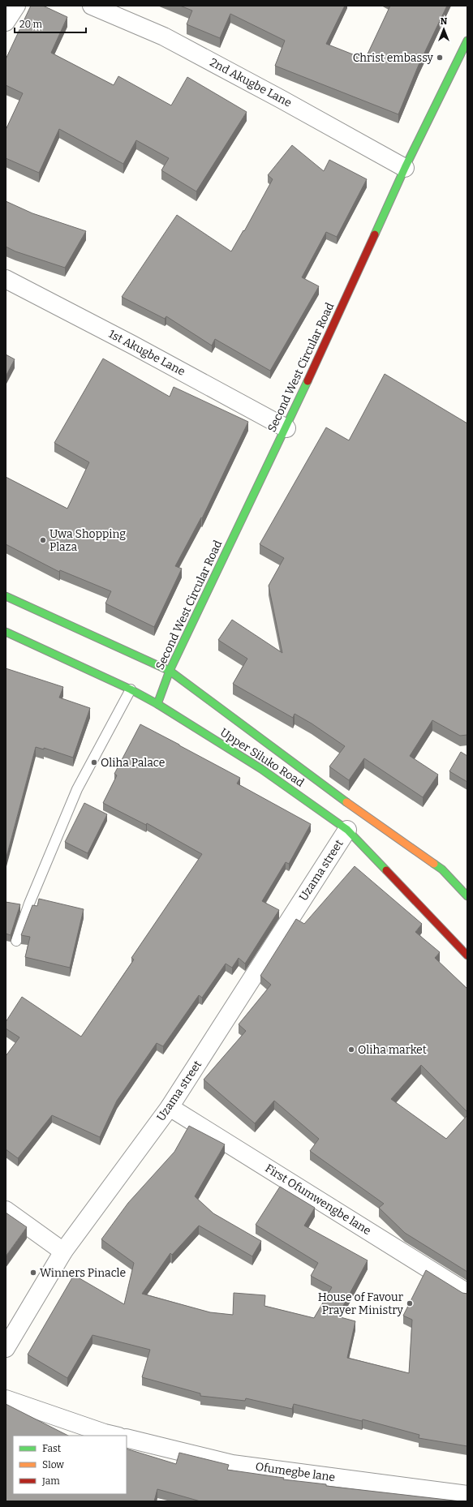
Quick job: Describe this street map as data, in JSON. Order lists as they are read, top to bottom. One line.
{"streets":{"main road":["Second West Circular Road","Upper Siluko Road"],"street":["2nd Akugbe Lane","1st Akugbe Lane","Uzama street","First Ofumwengbe lane","Ofumegbe lane"]},"crossings":[["2nd Akugbe Lane","Second West Circular Road"],["1st Akugbe Lane","Second West Circular Road"],["Second West Circular Road","Upper Siluko Road"],["Upper Siluko Road","Uzama street"],["Uzama street","First Ofumwengbe lane"]],"places":["Christ embassy","Uwa Shopping Plaza","Oliha Palace","Oliha market","Winners Pinacle","House of Favour Prayer Ministry"],"legend":["Fast","Slow","Jam"],"scale_bar":"20 m","north":"top"}
